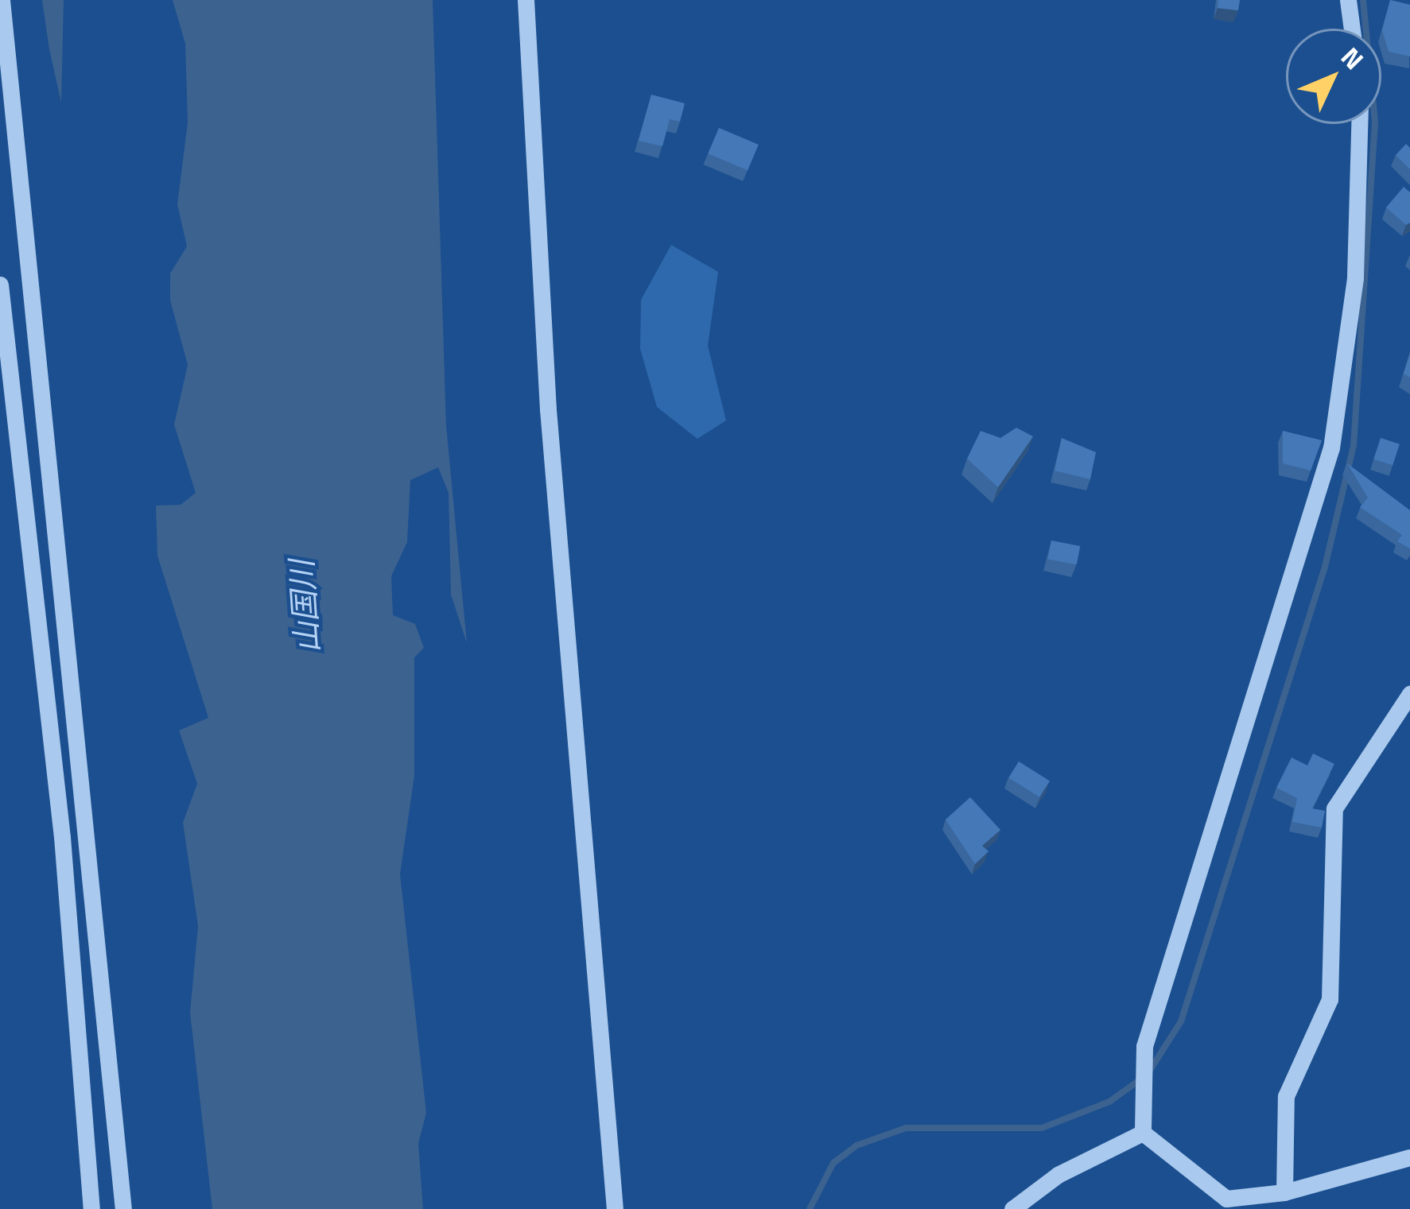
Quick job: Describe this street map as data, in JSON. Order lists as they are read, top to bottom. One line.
{"water":["山国川"],"north":"top right"}
